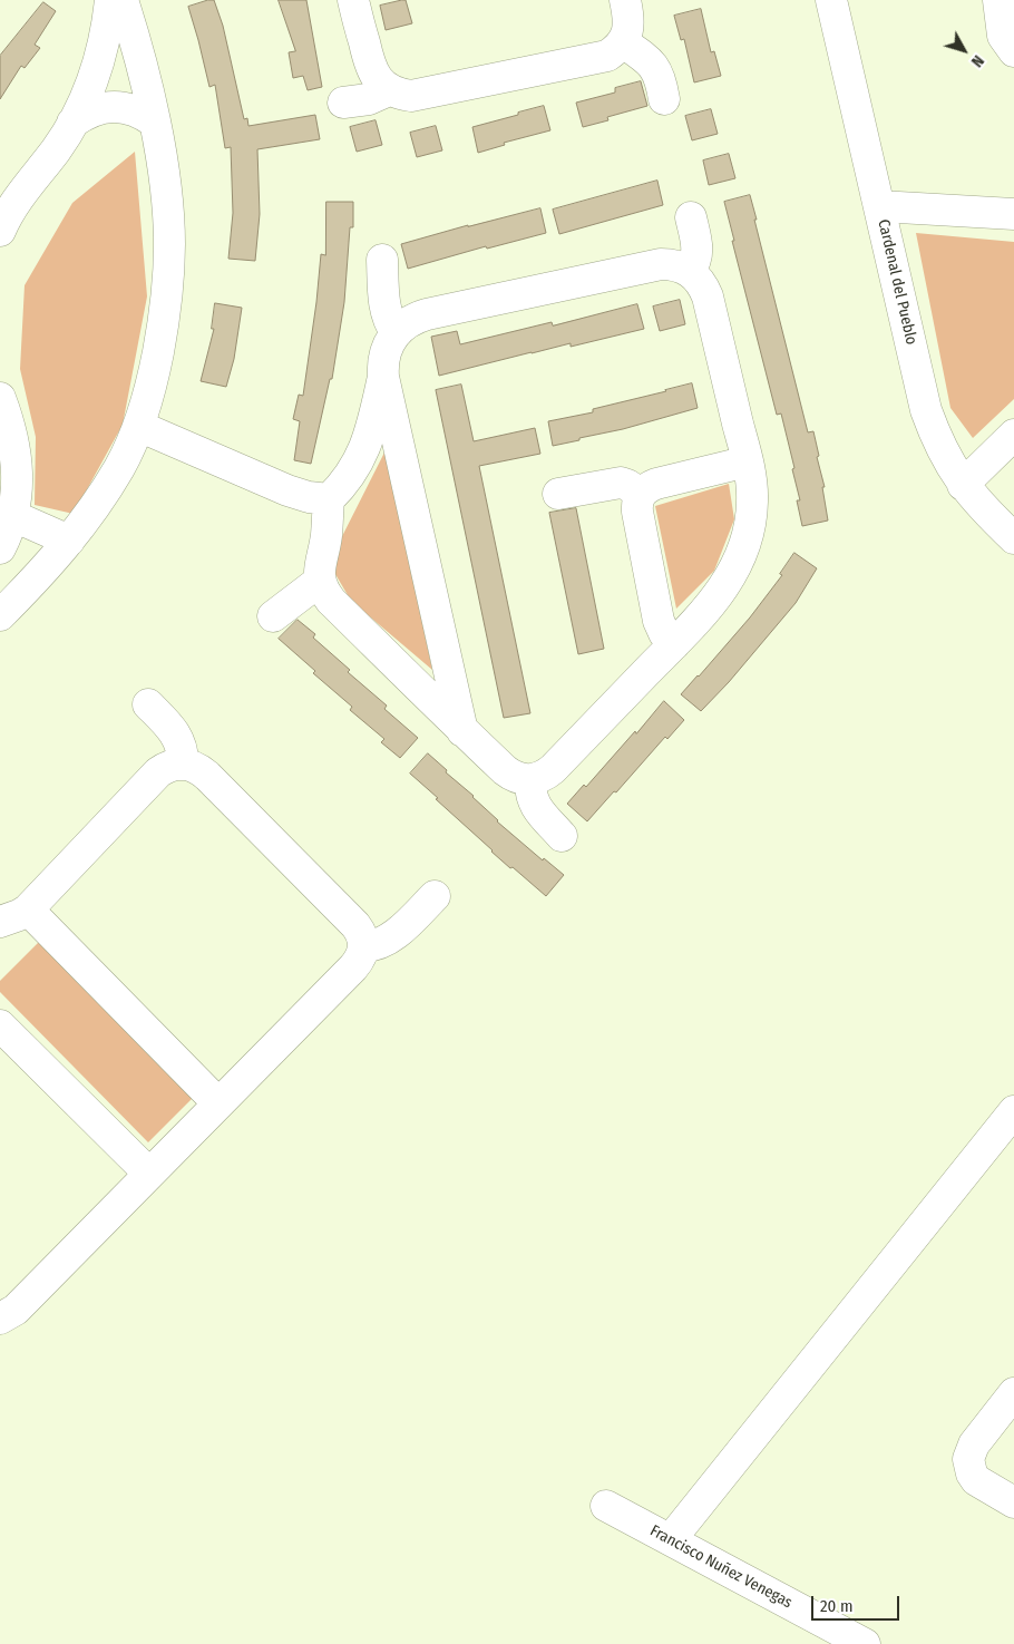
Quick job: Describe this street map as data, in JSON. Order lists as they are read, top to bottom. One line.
{"streets":{"street":["Cardenal del Pueblo","Francisco Nuñez Venegas"]},"scale_bar":"20 m","north":"bottom right"}
